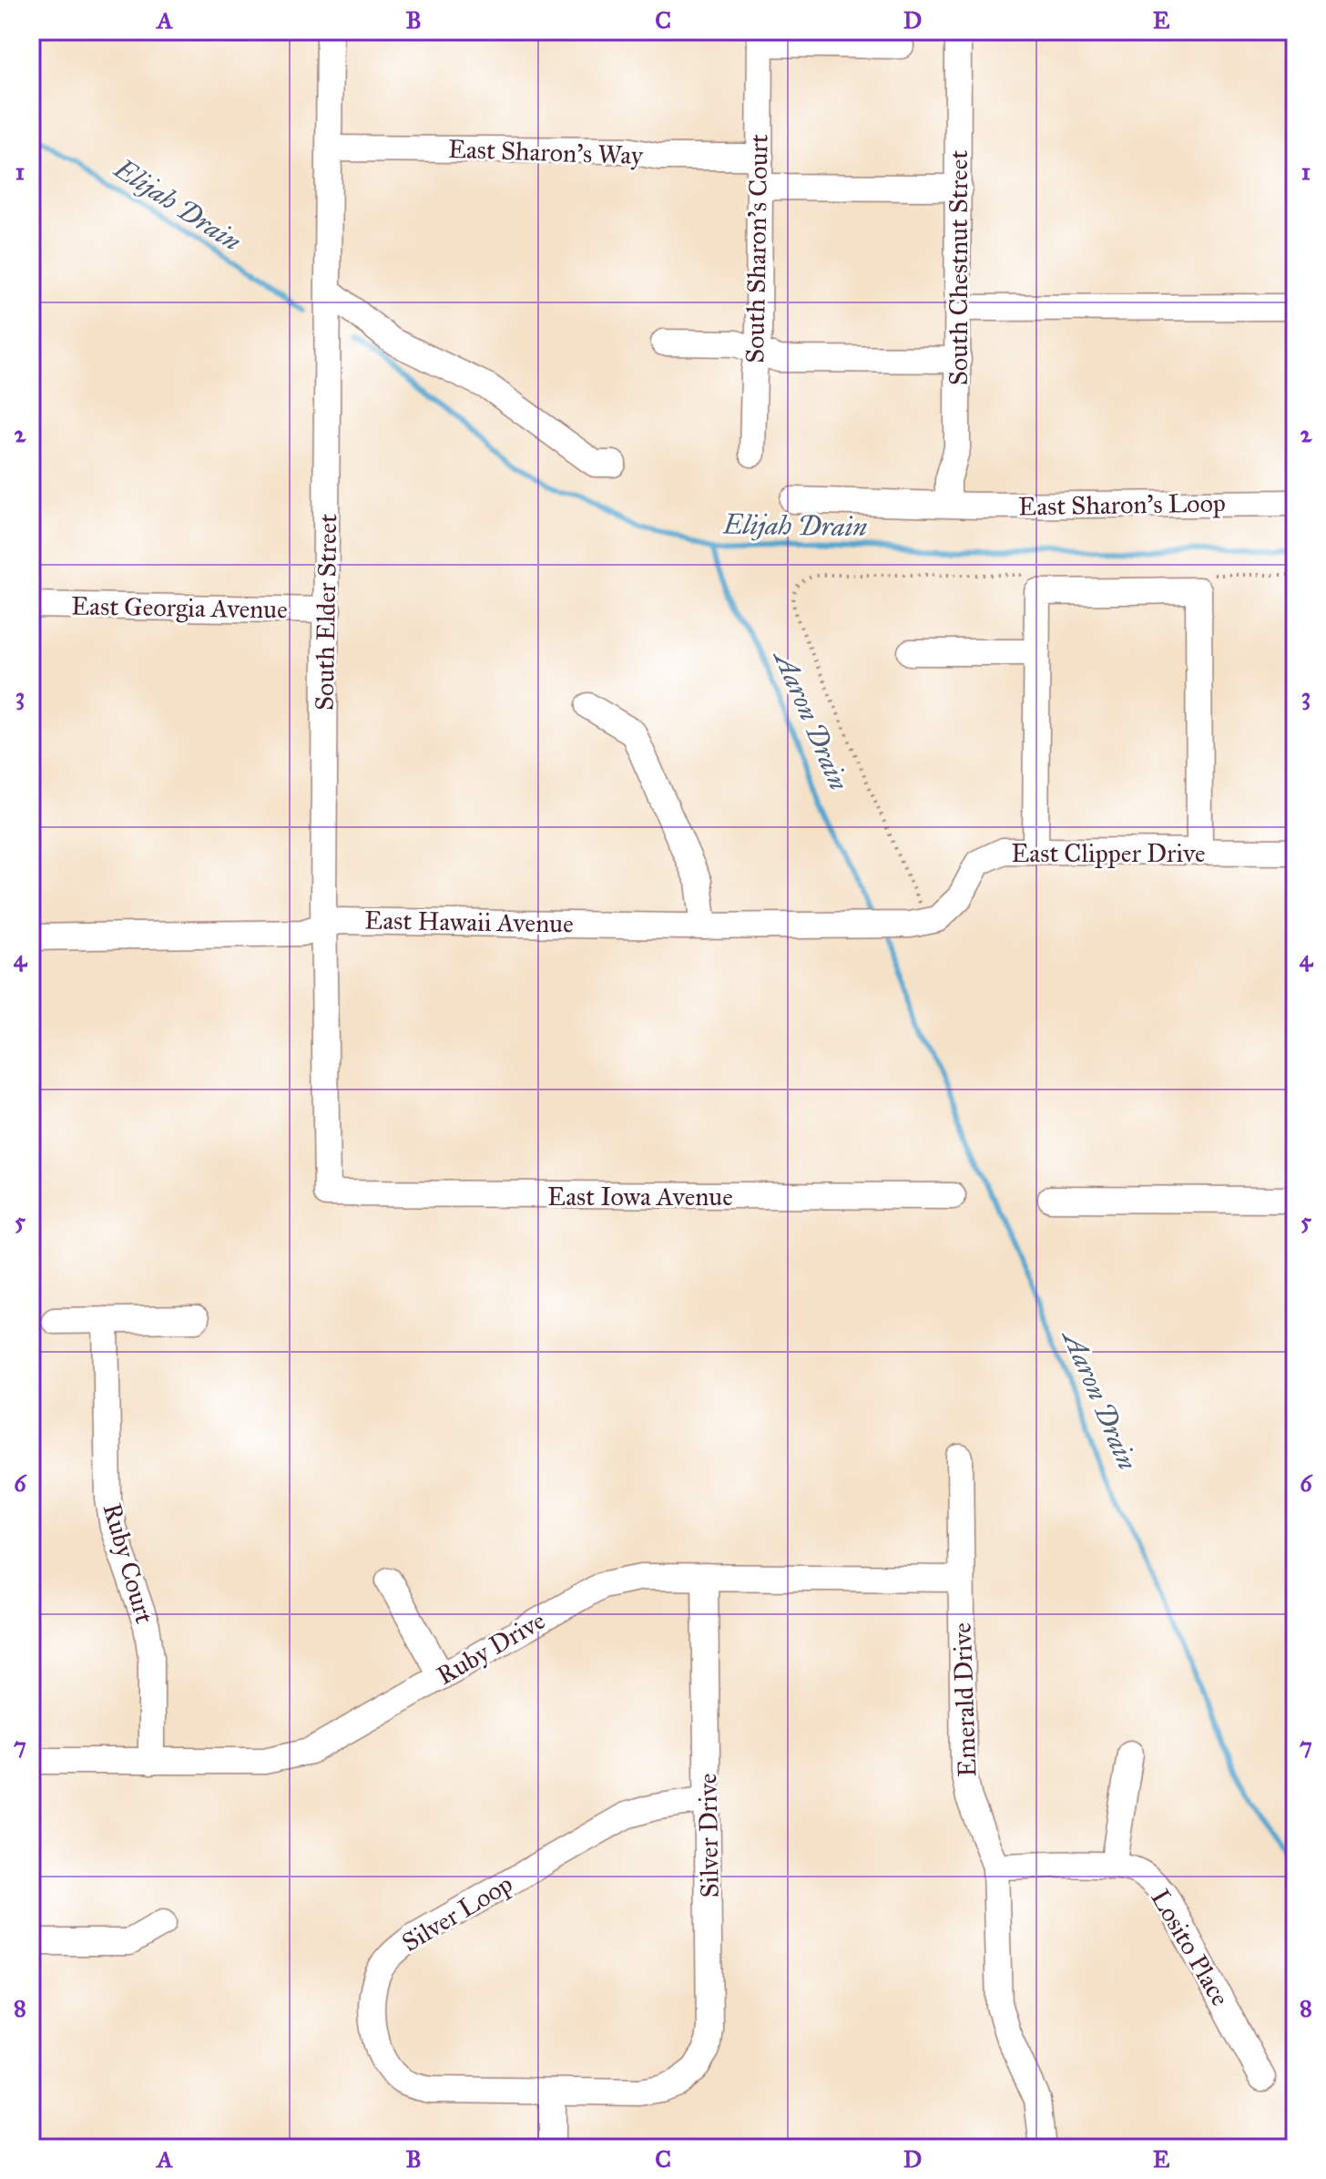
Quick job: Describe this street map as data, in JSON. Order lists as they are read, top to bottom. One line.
{"streets":{"street":["East Sharon's Way","South Sharon's Court","South Chestnut Street","East Sharon's Loop","East Georgia Avenue","South Elder Street","East Clipper Drive","East Hawaii Avenue","East Iowa Avenue","Ruby Court","Ruby Drive","Emerald Drive","Silver Drive","Silver Loop","Losito Place"]},"crossings":[["East Sharon's Way","South Sharon's Court"],["East Sharon's Way","South Elder Street"],["South Chestnut Street","East Sharon's Loop"],["East Georgia Avenue","South Elder Street"],["South Elder Street","East Hawaii Avenue"],["South Elder Street","East Iowa Avenue"],["East Clipper Drive","East Hawaii Avenue"],["Ruby Court","Ruby Drive"],["Ruby Drive","Emerald Drive"],["Ruby Drive","Silver Drive"],["Emerald Drive","Losito Place"],["Silver Drive","Silver Loop"]],"water":["Elijah Drain","Aaron Drain"],"grid":{"columns":["A","B","C","D","E"],"rows":["1","2","3","4","5","6","7","8"]}}
